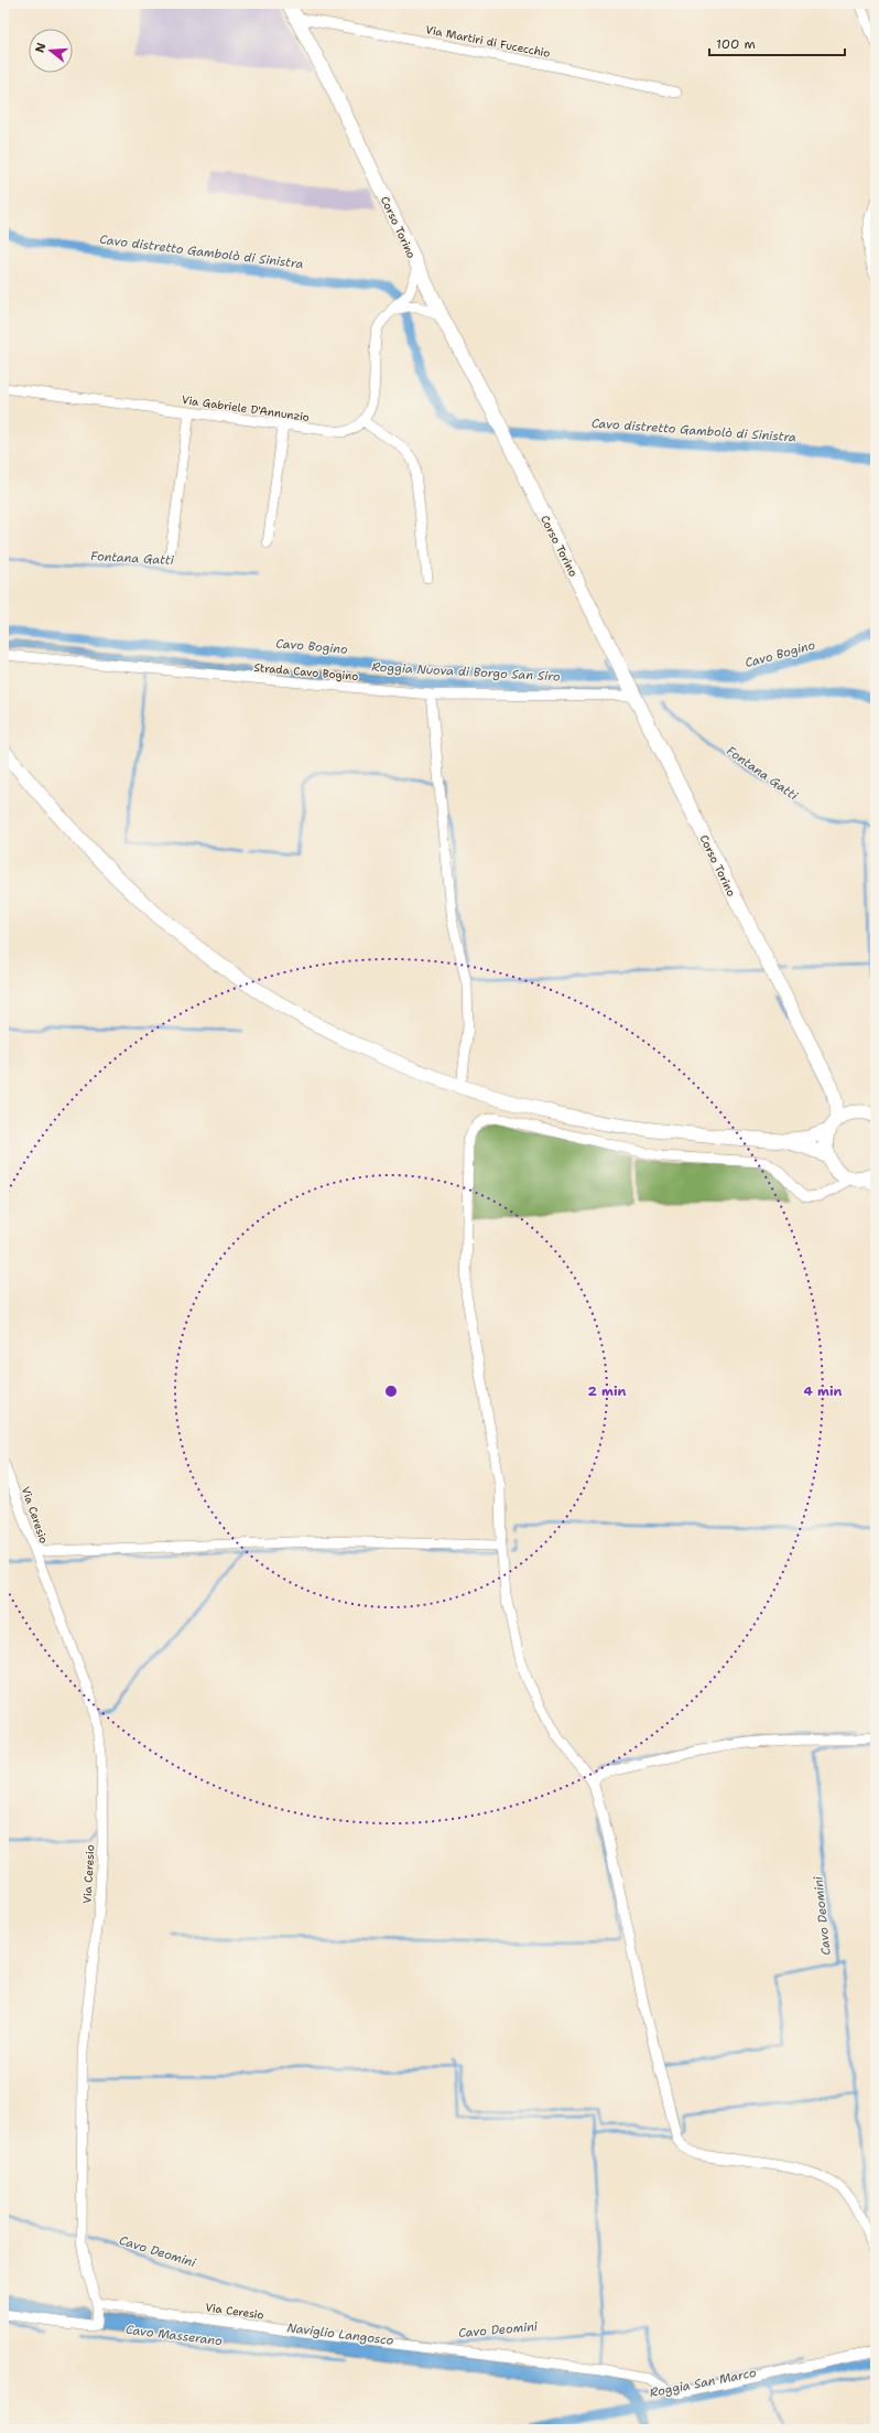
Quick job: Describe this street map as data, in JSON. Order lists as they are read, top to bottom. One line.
{"streets":{"main road":["Corso Torino"],"street":["Via Martiri di Fucecchio","Via Gabriele D'Annunzio","Strada Cavo Bogino","Via Ceresio"]},"crossings":[["Via Martiri di Fucecchio","Corso Torino"],["Corso Torino","Strada Cavo Bogino"]],"water":["Cavo distretto Gambolò di Sinistra","Fontana Gatti","Cavo Bogino","Roggia Nuova di Borgo San Siro","Cavo Deomini","Naviglio Langosco","Cavo Masserano","Roggia San Marco"],"scale_bar":"100 m","north":"left","rings":["2 min","4 min"]}
